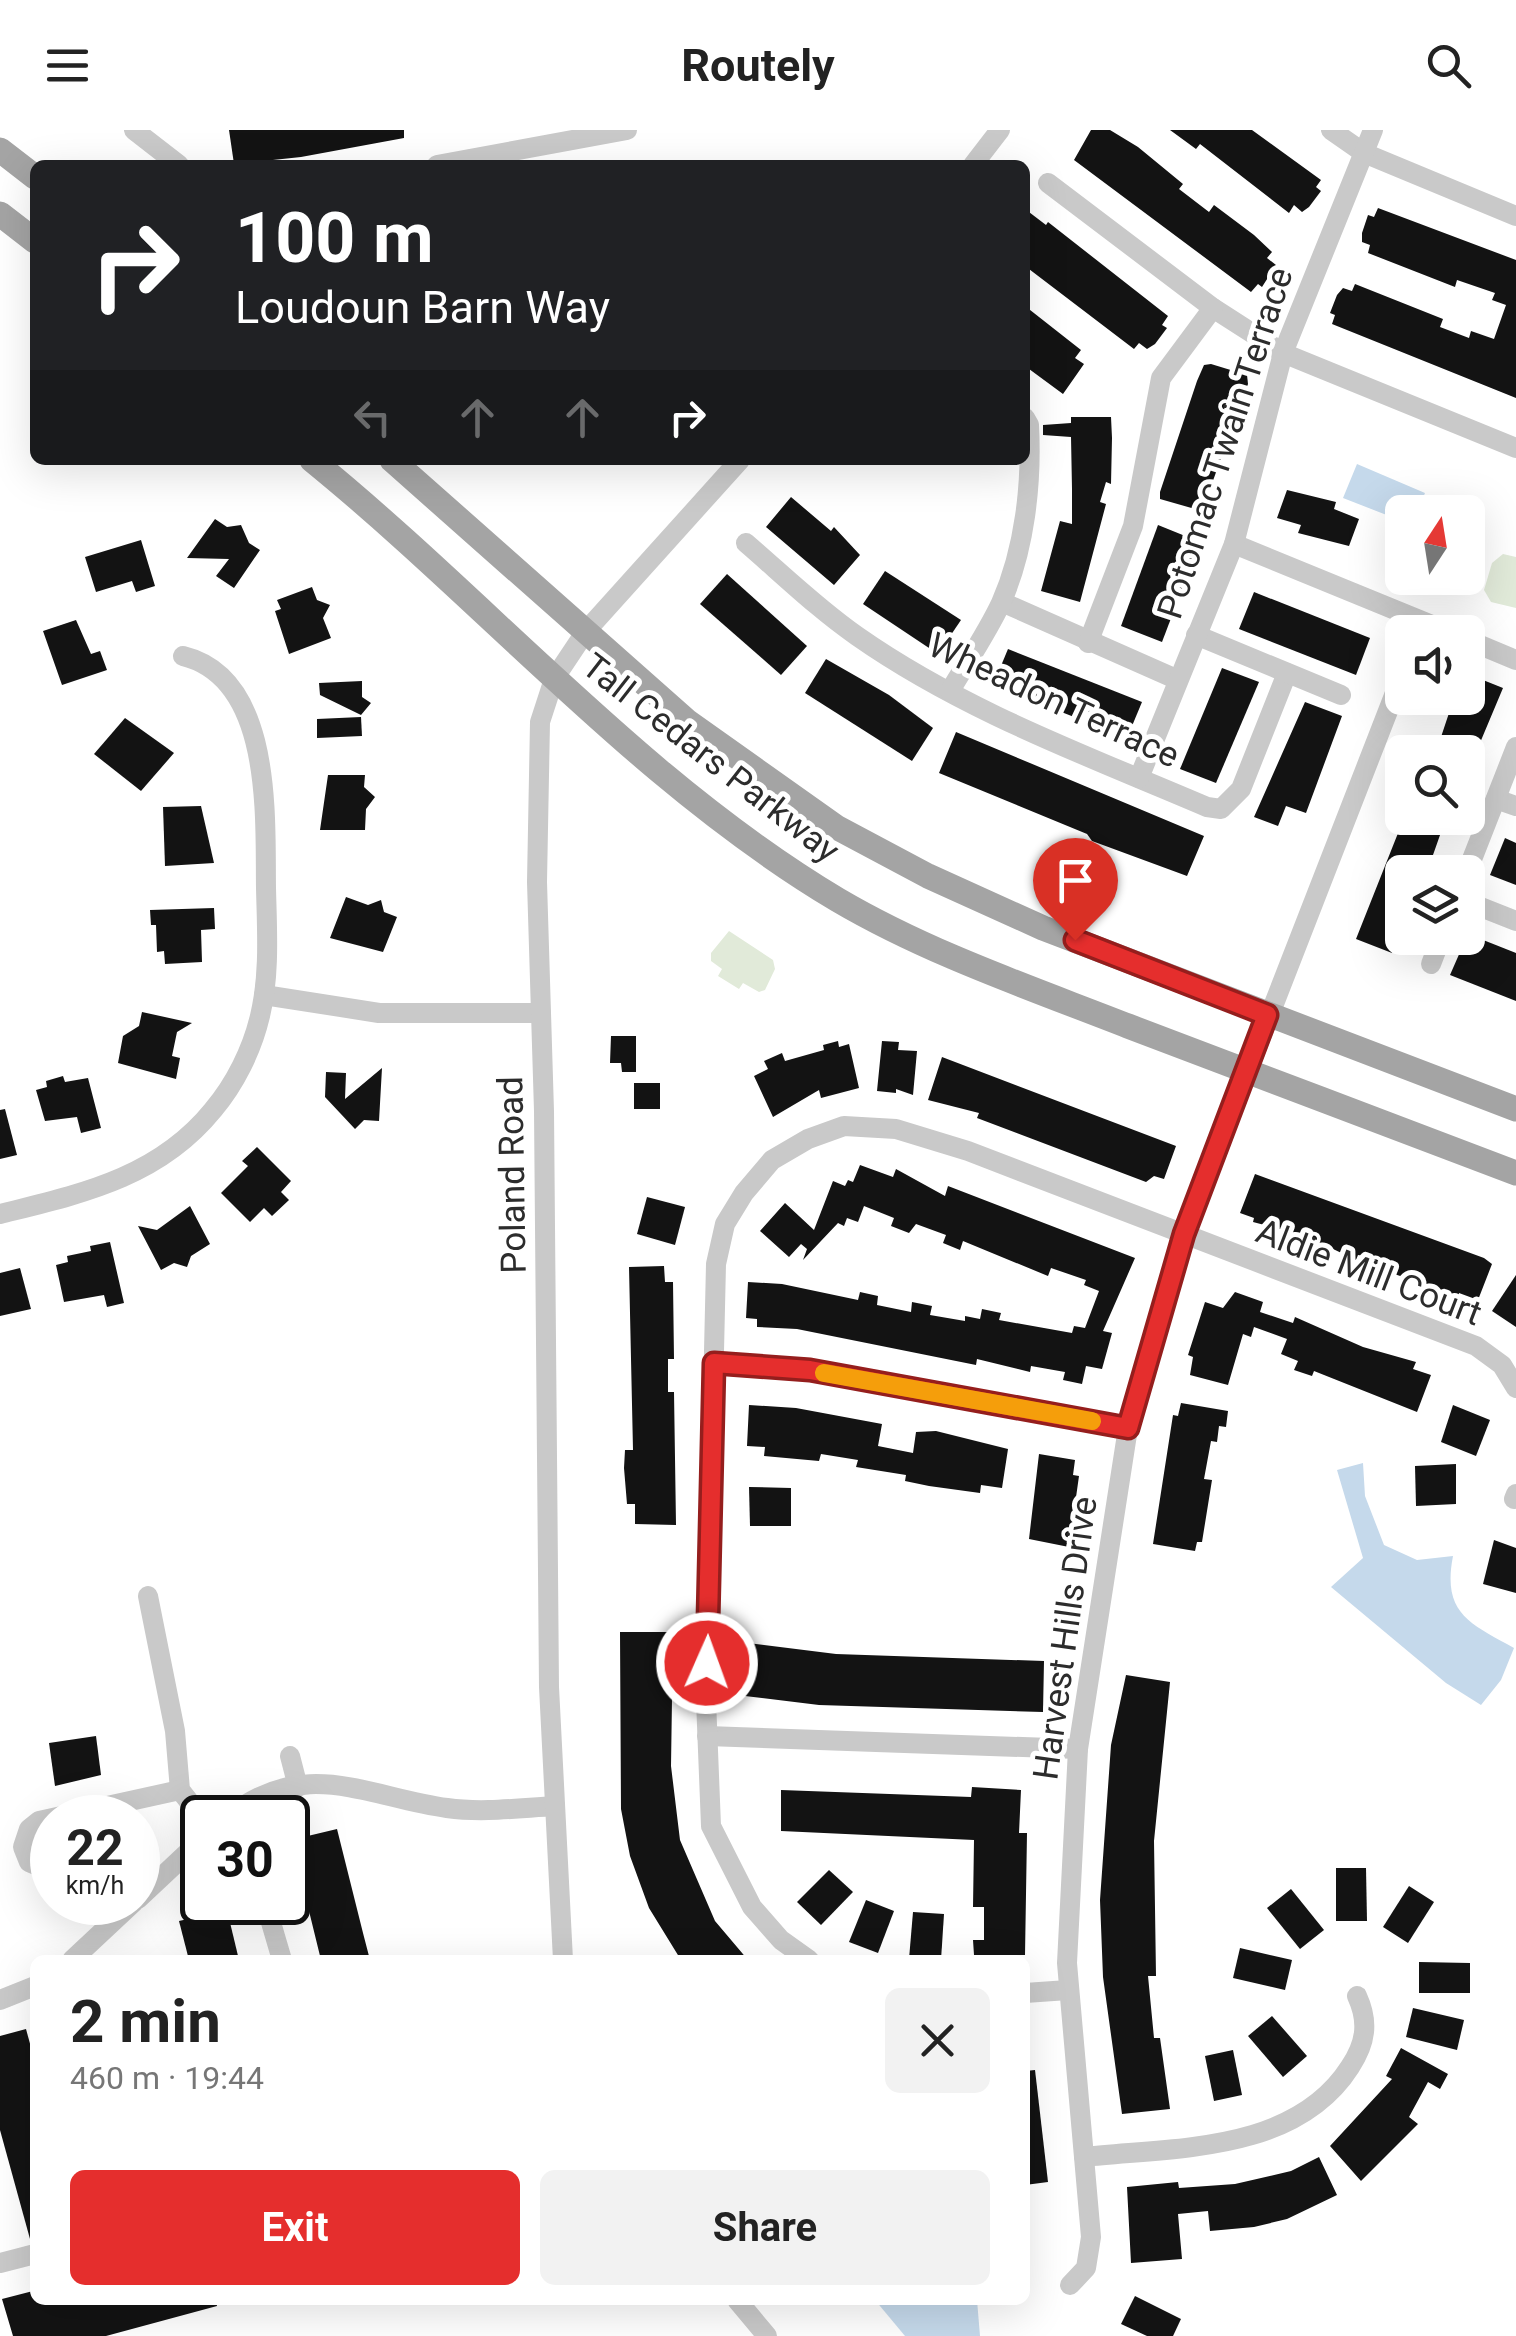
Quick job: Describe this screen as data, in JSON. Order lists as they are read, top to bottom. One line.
{"streets":{"main road":["Tall Cedars Parkway"],"street":["Potomac Twain Terrace","Wheadon Terrace","Poland Road","Aldie Mill Court","Harvest Hills Drive"]},"crossings":[["Potomac Twain Terrace","Wheadon Terrace"],["Tall Cedars Parkway","Poland Road"],["Tall Cedars Parkway","Harvest Hills Drive"],["Aldie Mill Court","Harvest Hills Drive"]],"north":"top","page":{"header":"Routely","turn":["100 m","Loudoun Barn Way"],"speed":"22 km/h","limit":"30","heading":["2 min","460 m · 19:44"],"buttons":["Exit","Share"]}}
